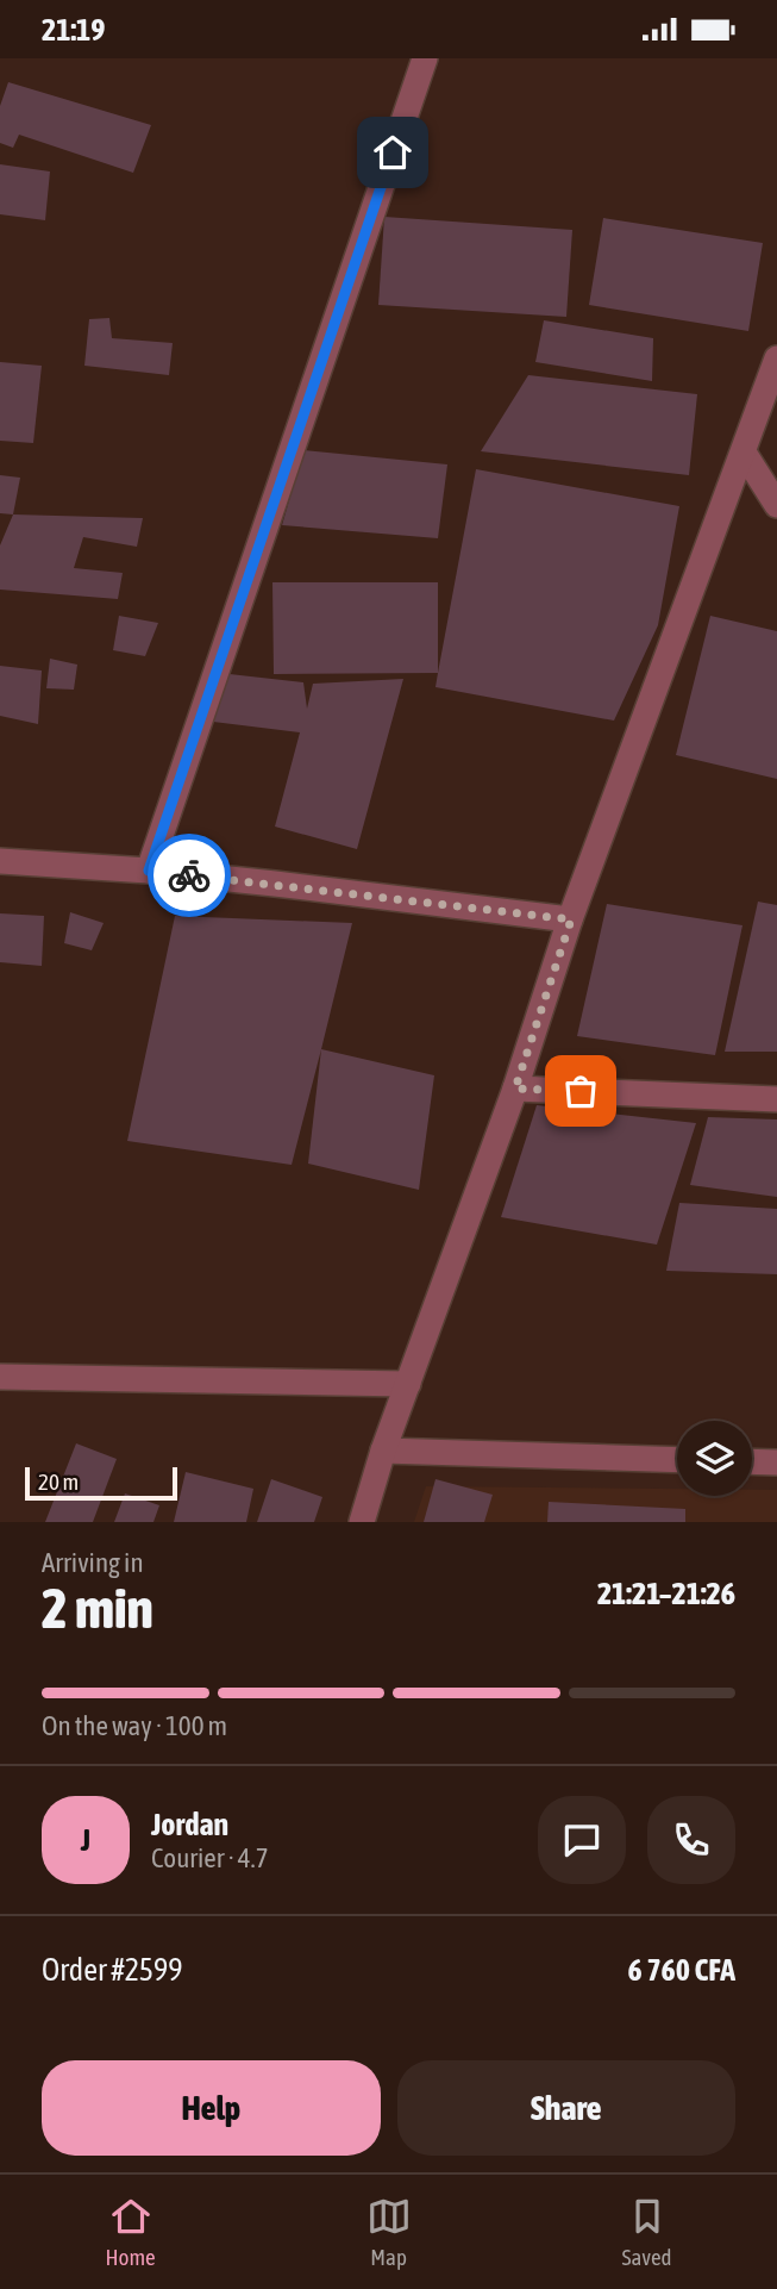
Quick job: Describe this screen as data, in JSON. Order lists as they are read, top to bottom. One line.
{"scale_bar":"20 m","page":{"status":"21:19","scale":"20 m","heading":["2 min","Arriving in","21:21–21:26"],"panel":["Jordan","Courier · 4.7","Order #2599","6 760 CFA"],"bar":"On the way · 100 m","round":"J","buttons":["Help","Share"],"tabs":["Home","Map","Saved"]}}
